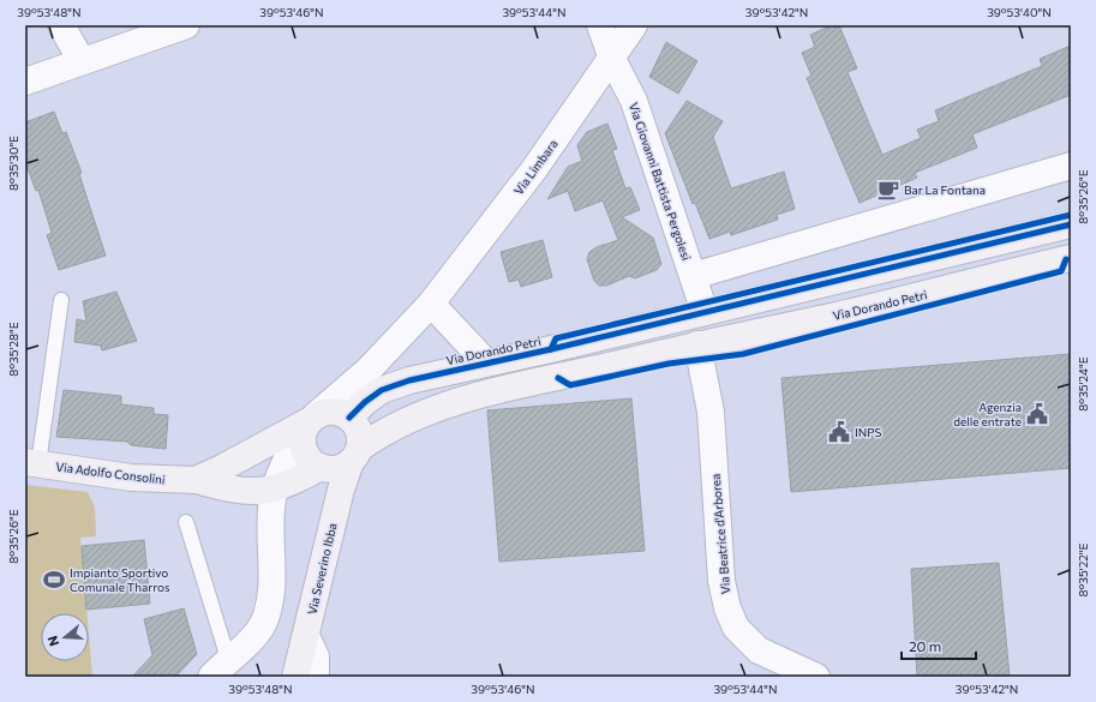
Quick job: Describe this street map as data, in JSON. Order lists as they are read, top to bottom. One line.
{"streets":{"street":["Via Limbara","Via Giovanni Battista Pergolesi","Via Dorando Petri","Via Adolfo Consolini","Via Beatrice d'Arborea","Via Severino Ibba"]},"crossings":[["Via Limbara","Via Giovanni Battista Pergolesi"],["Via Limbara","Via Dorando Petri"],["Via Limbara","Via Adolfo Consolini"],["Via Limbara","Via Severino Ibba"],["Via Giovanni Battista Pergolesi","Via Dorando Petri"],["Via Dorando Petri","Via Adolfo Consolini"],["Via Dorando Petri","Via Beatrice d'Arborea"],["Via Dorando Petri","Via Severino Ibba"],["Via Adolfo Consolini","Via Severino Ibba"]],"places":{"cafe":["Bar La Fontana"],"public building":["Agenzia delle entrate","INPS"],"sports":["Impianto Sportivo Comunale Tharros"]},"scale_bar":"20 m","north":"left","coordinates":["39°53'48\"N","39°53'46\"N","39°53'44\"N","39°53'42\"N","39°53'40\"N","8°35'30\"E","8°35'26\"E","8°35'28\"E","8°35'24\"E","8°35'22\"E"]}
